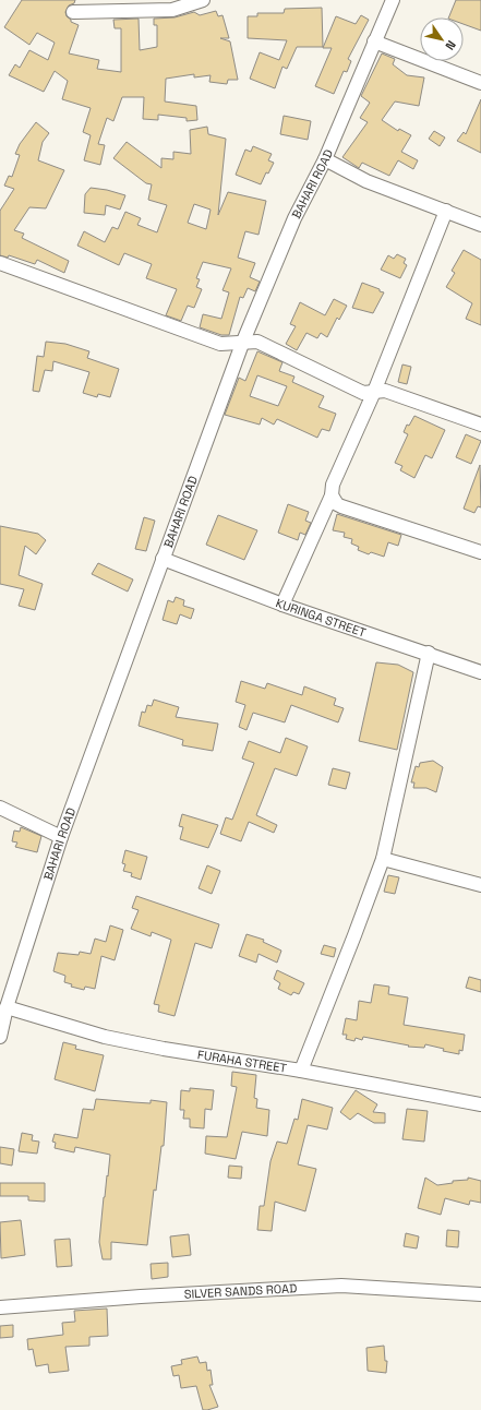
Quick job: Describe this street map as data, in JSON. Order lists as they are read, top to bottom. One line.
{"streets":{"street":["BAHARI ROAD","KURINGA STREET","FURAHA STREET","SILVER SANDS ROAD"]},"crossings":[["BAHARI ROAD","KURINGA STREET"],["BAHARI ROAD","FURAHA STREET"]],"north":"bottom right"}
